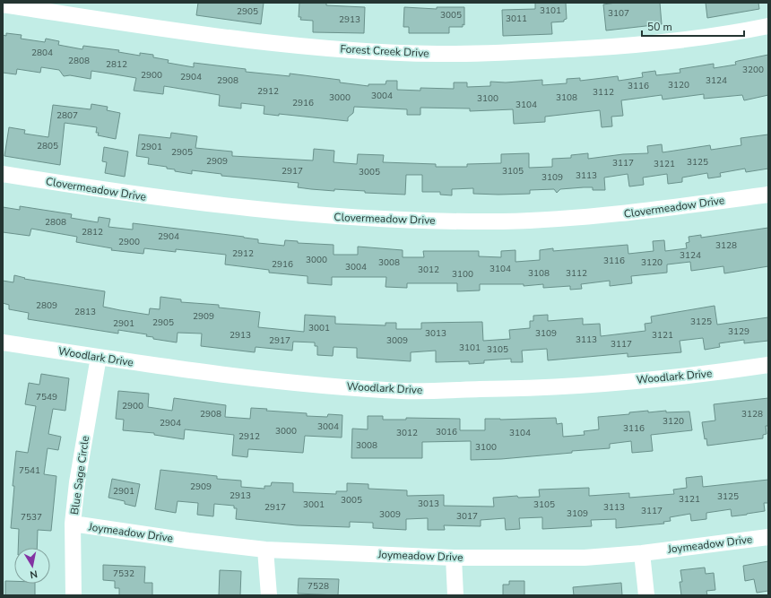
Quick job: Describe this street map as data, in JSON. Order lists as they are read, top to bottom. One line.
{"streets":{"street":["Forest Creek Drive","Clovermeadow Drive","Woodlark Drive","Blue Sage Circle","Joymeadow Drive"]},"crossings":[["Woodlark Drive","Blue Sage Circle"],["Blue Sage Circle","Joymeadow Drive"]],"house_numbers":["3101","2905","3107","3005","3011","2913","2804","2808","2812","3200","2900","2904","2908","3124","3120","3116","2912","3112","3004","3000","3108","3100","2916","3104","2807","2805","2901","2905","2909","3125","3117","3121","2917","3105","3005","3113","3109","2808","2812","2904","2900","3128","2912","3124","3000","3116","3008","3120","2916","3004","3104","3012","3108","3112","3100","2809","2813","2909","3125","2905","2901","3001","3129","3013","3109","2913","3121","3113","2917","3009","3117","3101","3105","7549","2900","2908","3128","3120","2904","3004","3116","3000","3016","3012","3104","2912","3008","3100","7541","2909","2901","2913","3125","3121","3005","3013","3001","3105","2917","3113","3117","3109","3009","3017","7537","7532","7528"],"scale_bar":"50 m","north":"bottom"}
